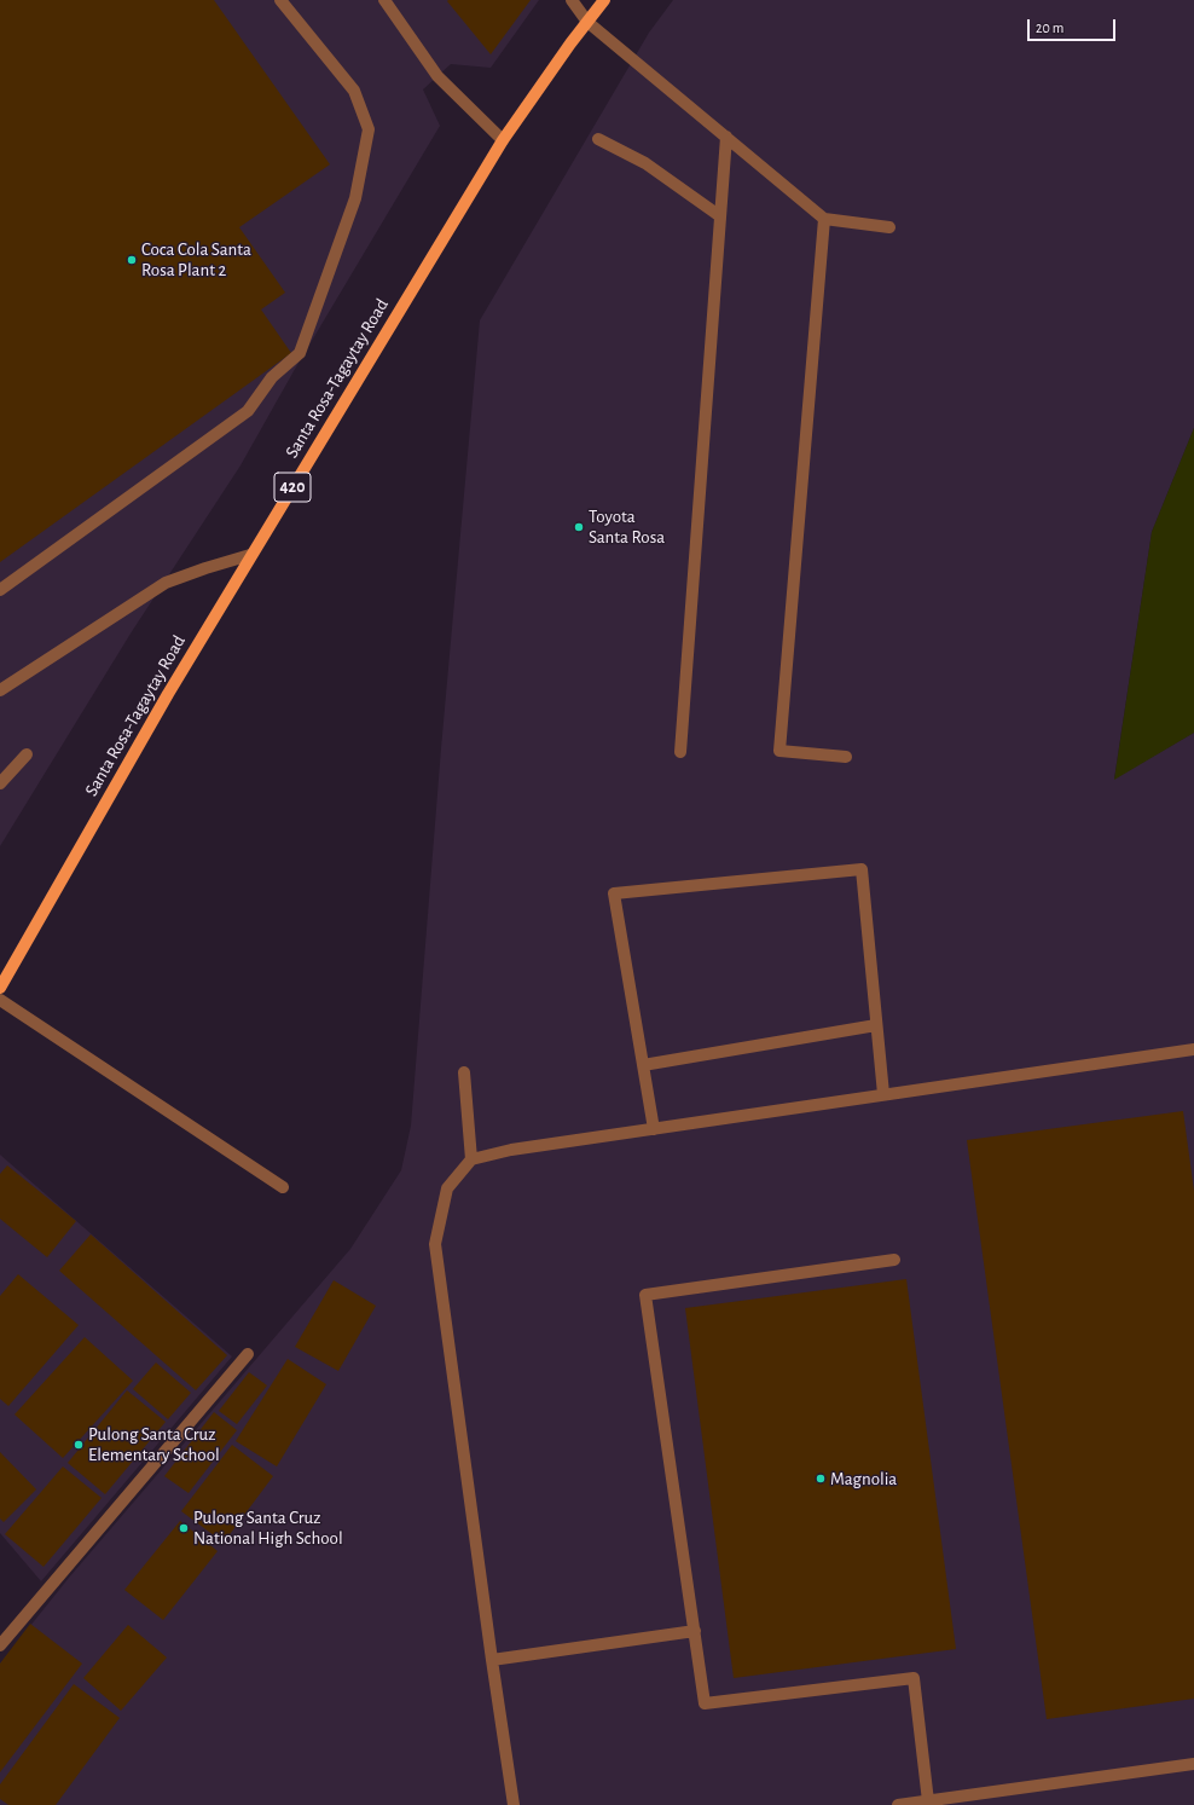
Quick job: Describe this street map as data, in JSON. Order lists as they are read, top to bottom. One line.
{"streets":{"main road":["Santa Rosa-Tagaytay Road","420"]},"places":["Coca Cola Santa Rosa Plant 2","Toyota Santa Rosa","Pulong Santa Cruz Elementary School","Magnolia","Pulong Santa Cruz National High School"],"scale_bar":"20 m"}
